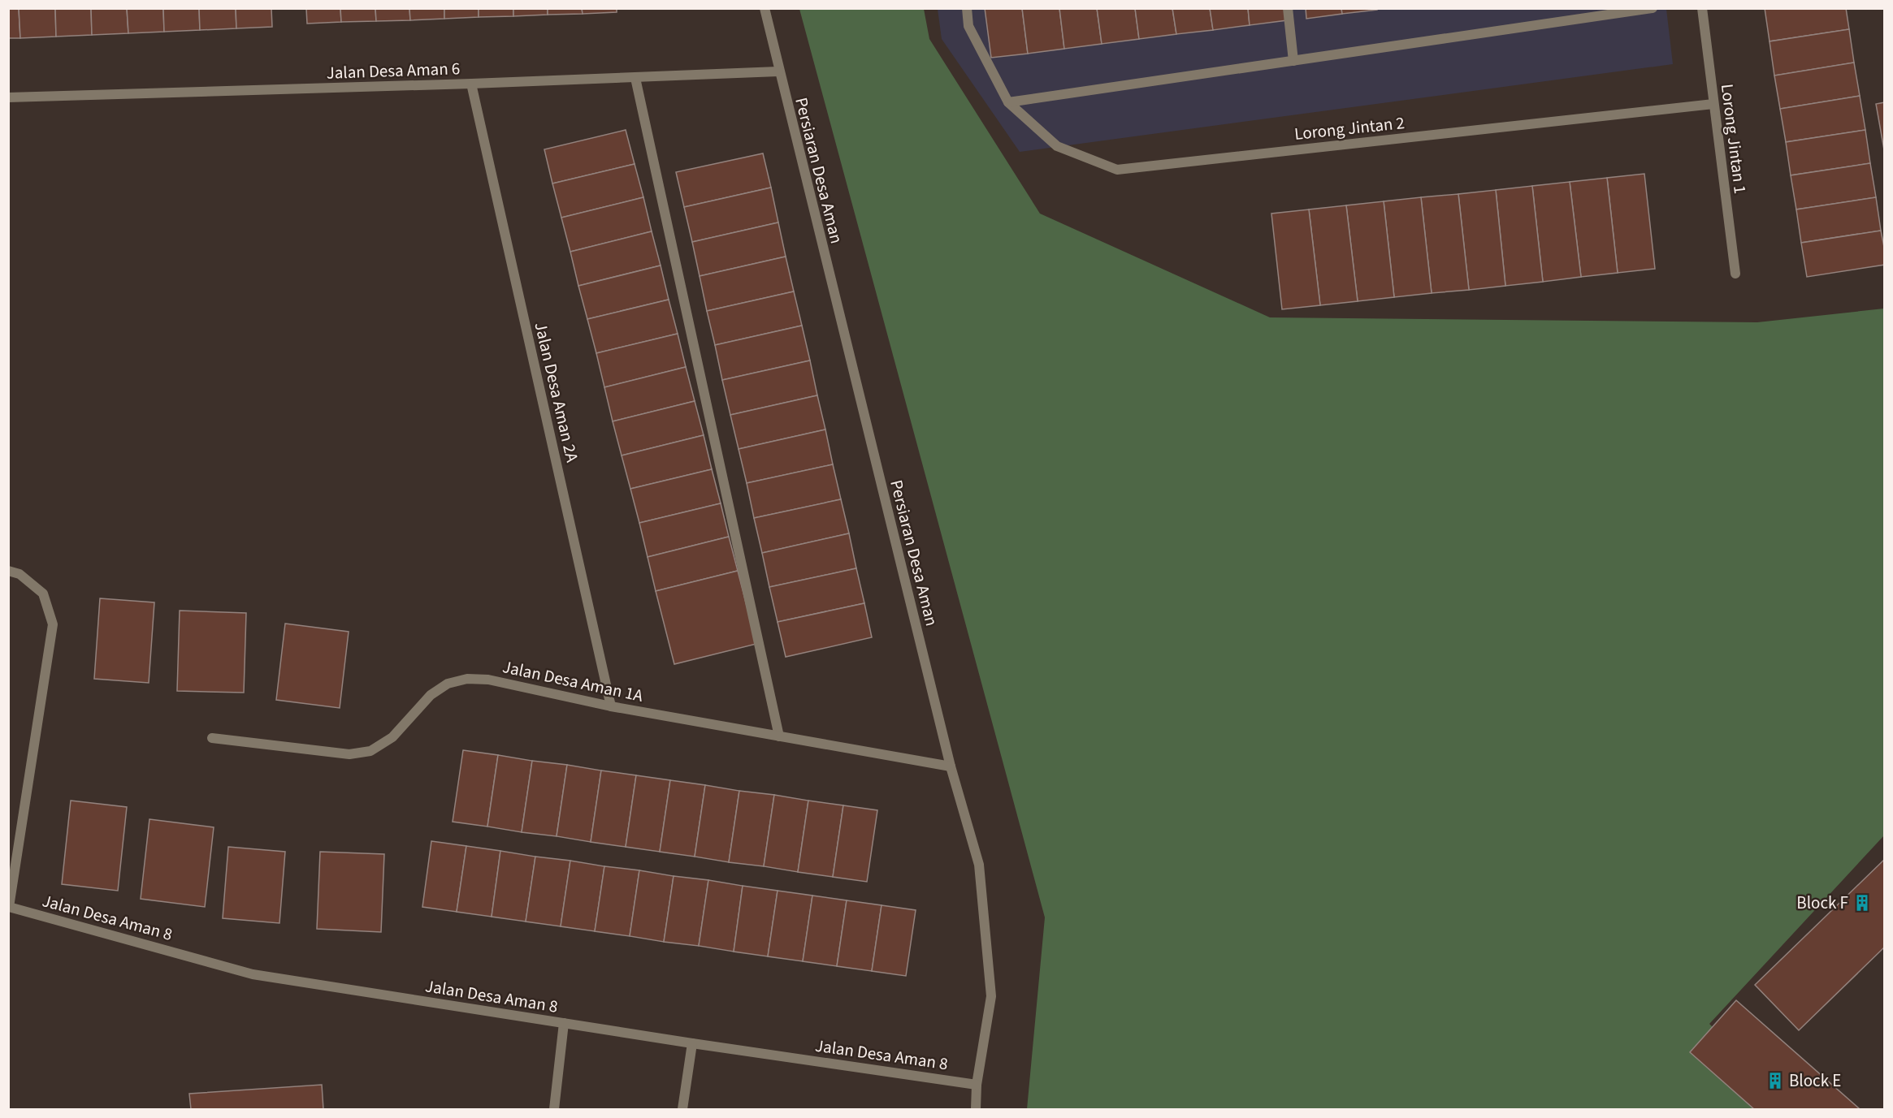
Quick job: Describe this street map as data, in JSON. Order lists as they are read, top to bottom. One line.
{"streets":{"street":["Jalan Desa Aman 6","Lorong Jintan 2","Lorong Jintan 1","Persiaran Desa Aman","Jalan Desa Aman 2A","Jalan Desa Aman 1A","Jalan Desa Aman 8"]},"crossings":[["Jalan Desa Aman 6","Persiaran Desa Aman"],["Jalan Desa Aman 6","Jalan Desa Aman 2A"],["Lorong Jintan 2","Lorong Jintan 1"],["Persiaran Desa Aman","Jalan Desa Aman 1A"],["Persiaran Desa Aman","Jalan Desa Aman 8"],["Jalan Desa Aman 2A","Jalan Desa Aman 1A"]],"places":{"building":["Block F","Block E"]}}
